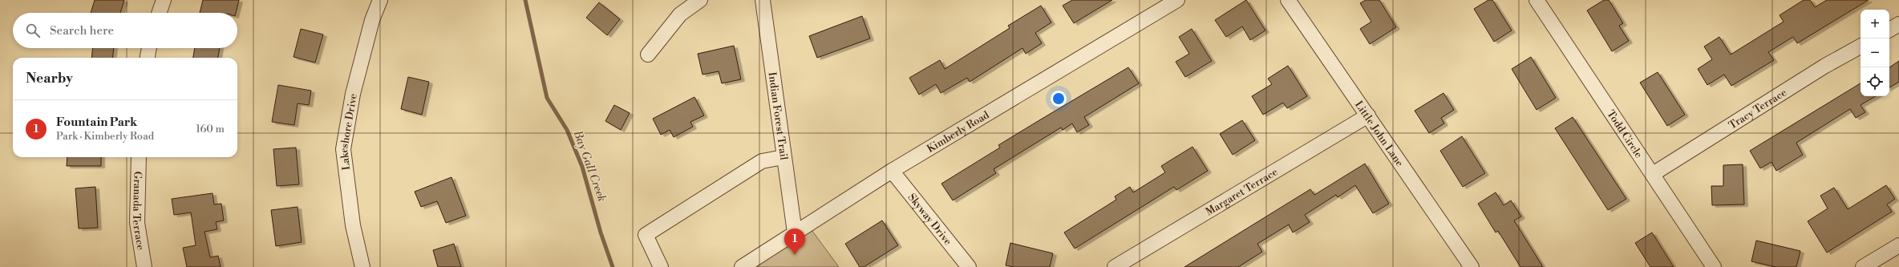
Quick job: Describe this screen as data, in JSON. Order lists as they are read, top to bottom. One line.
{"streets":{"street":["Tracy Terrace","Indian Forest Trail","Kimberly Road","Lakeshore Drive","Little John Lane","Todd Circle","Margaret Terrace","Granada Terrace","Skyway Drive"]},"crossings":[["Tracy Terrace","Todd Circle"],["Indian Forest Trail","Kimberly Road"],["Kimberly Road","Skyway Drive"],["Little John Lane","Margaret Terrace"]],"water":["Bay Gall Creek"],"page":{"map_buttons":["+","−"],"search":"Search here","heading":"Nearby","list":[{"mark":"1","name":"Fountain Park","note":"Park · Kimberly Road","value":"160 m"}],"pins":"1"}}
